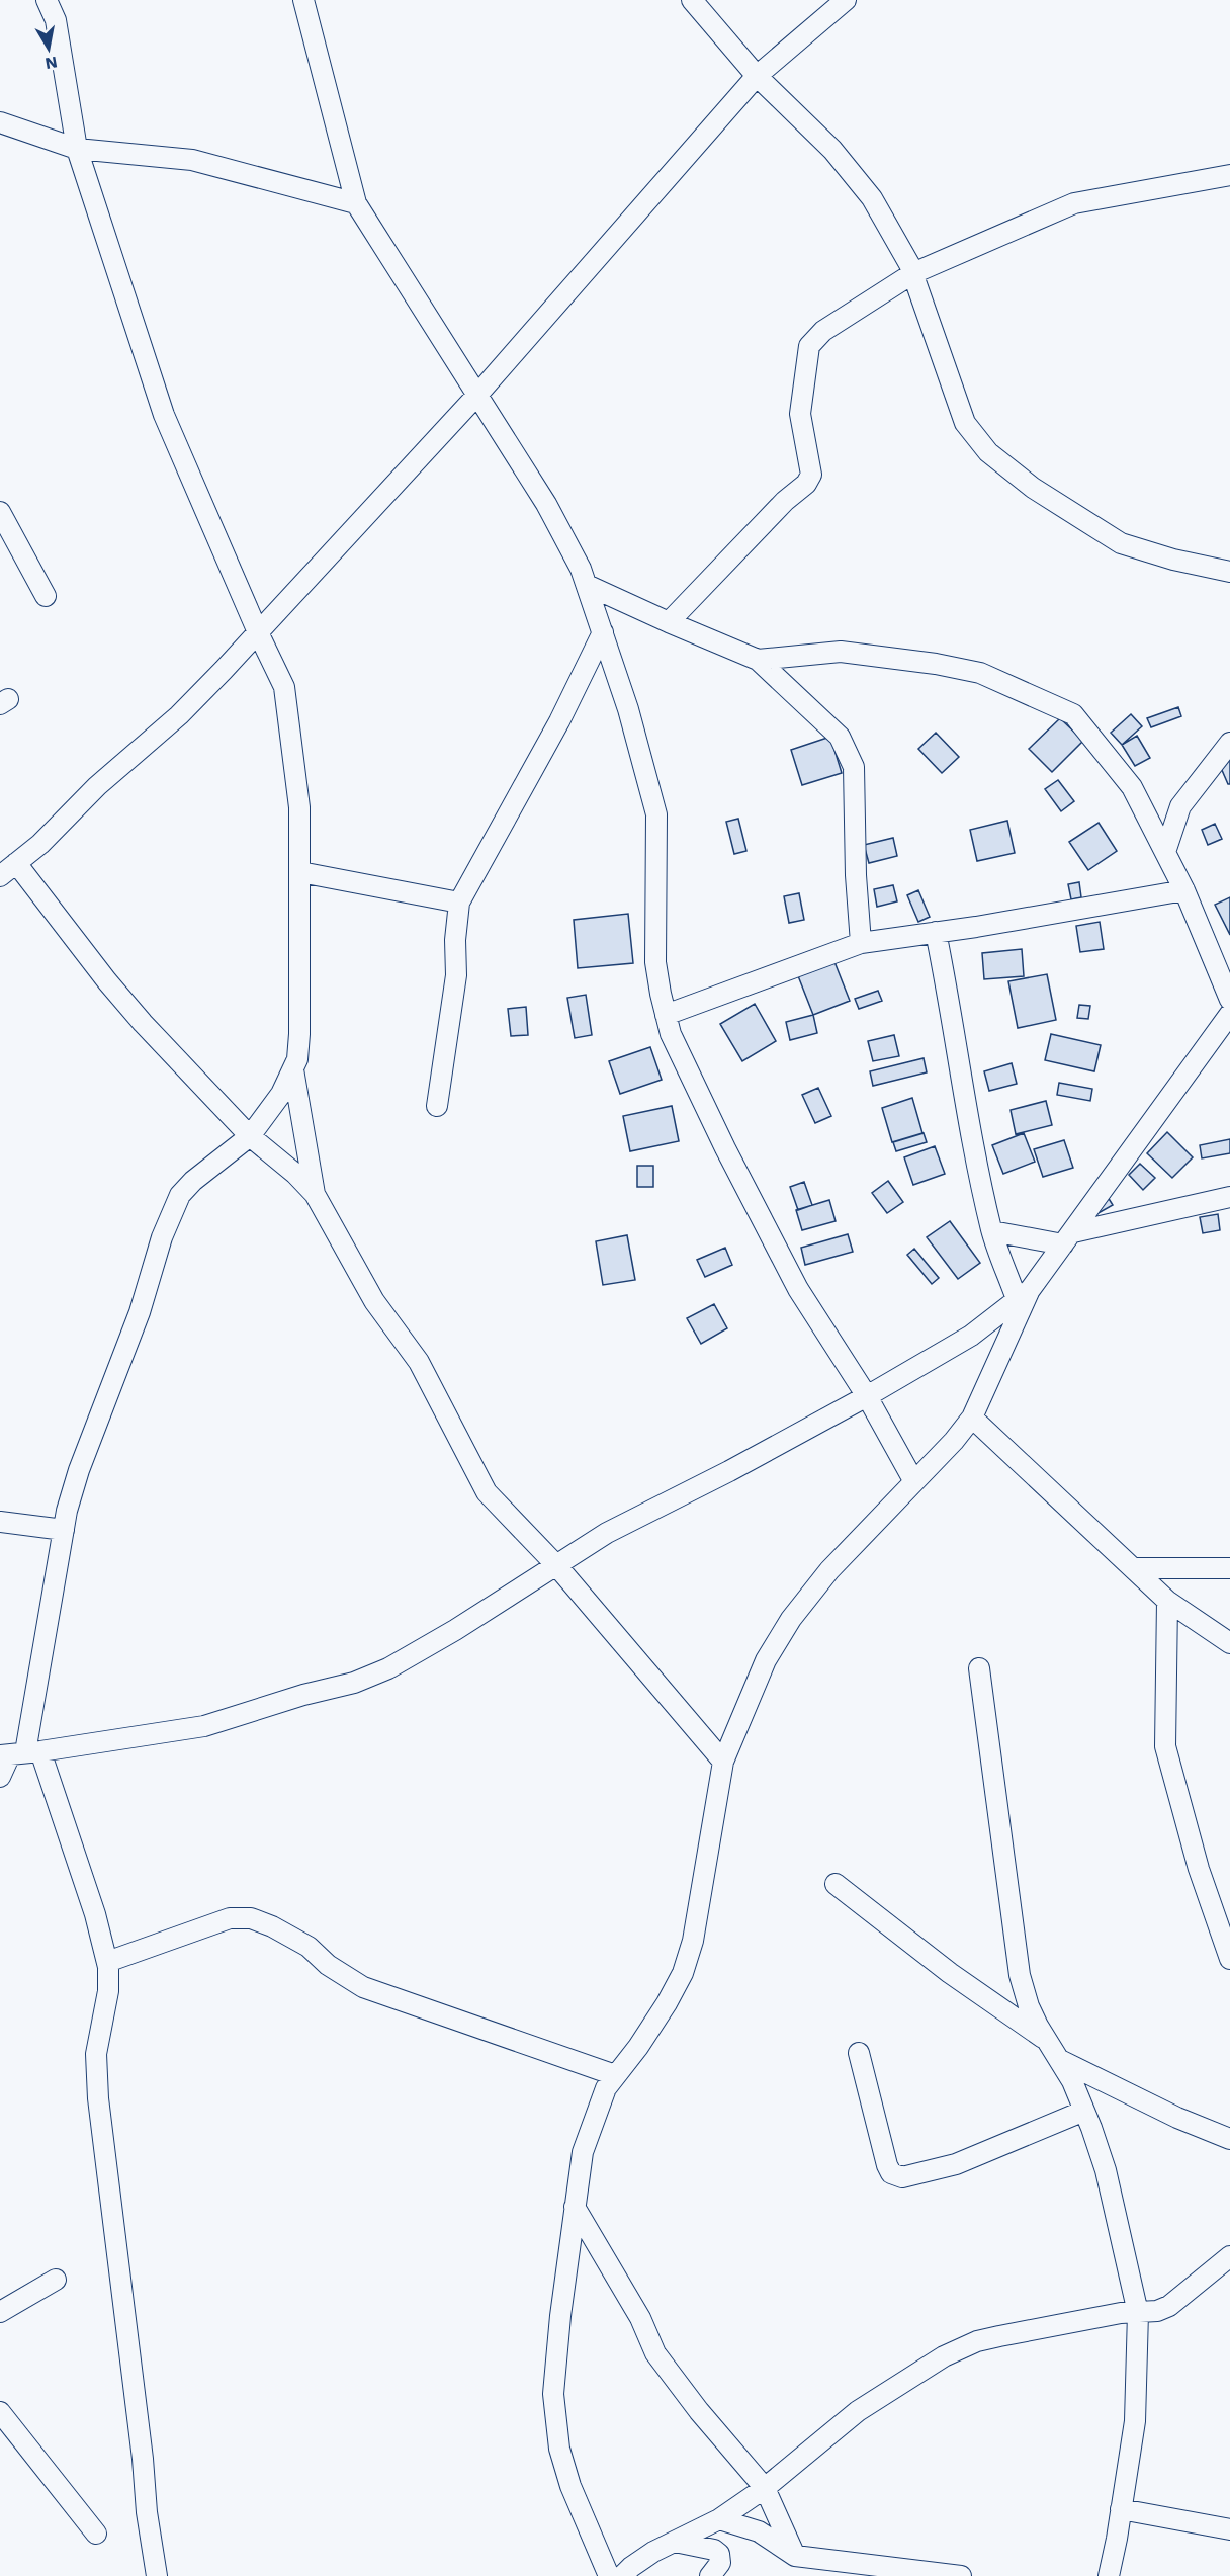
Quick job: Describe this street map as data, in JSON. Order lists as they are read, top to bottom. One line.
{"north":"bottom"}
